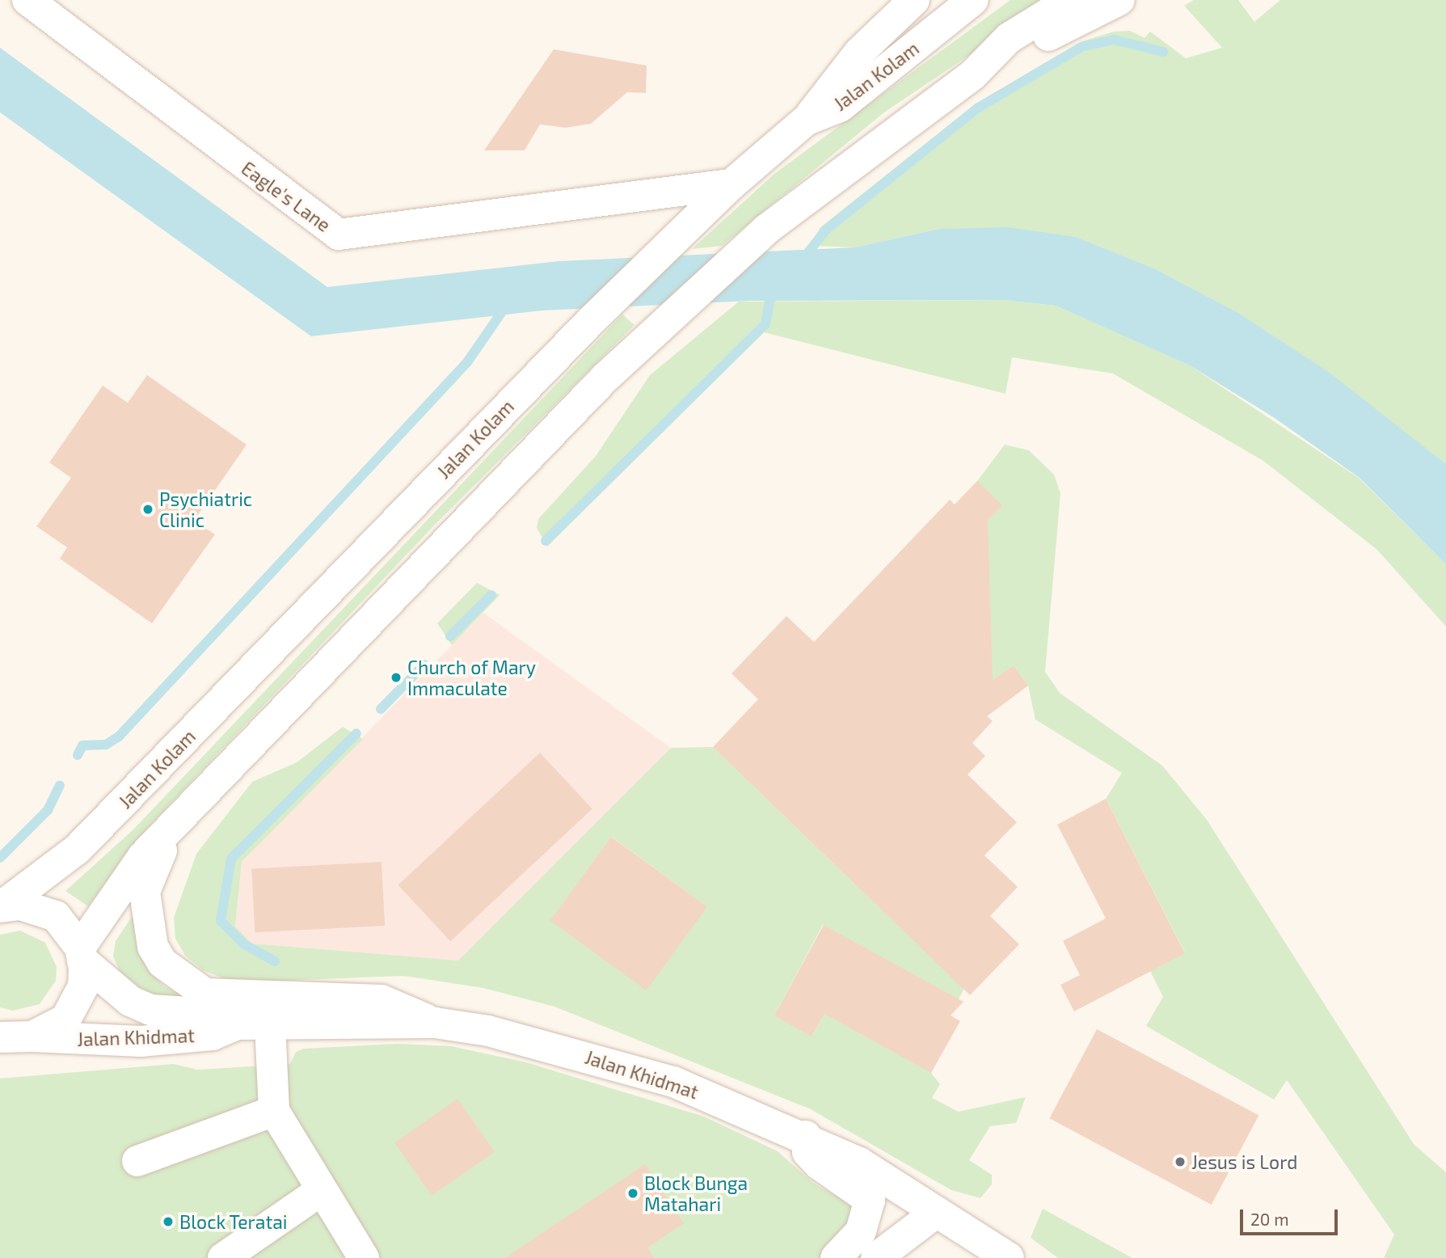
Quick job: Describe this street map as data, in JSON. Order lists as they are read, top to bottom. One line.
{"streets":{"main road":["Jalan Kolam","Eagle's Lane","Jalan Khidmat"]},"crossings":[["Jalan Kolam","Eagle's Lane"],["Jalan Kolam","Jalan Khidmat"]],"places":["Psychiatric Clinic","Church of Mary Immaculate","Jesus is Lord","Block Bunga Matahari","Block Teratai"],"scale_bar":"20 m"}
